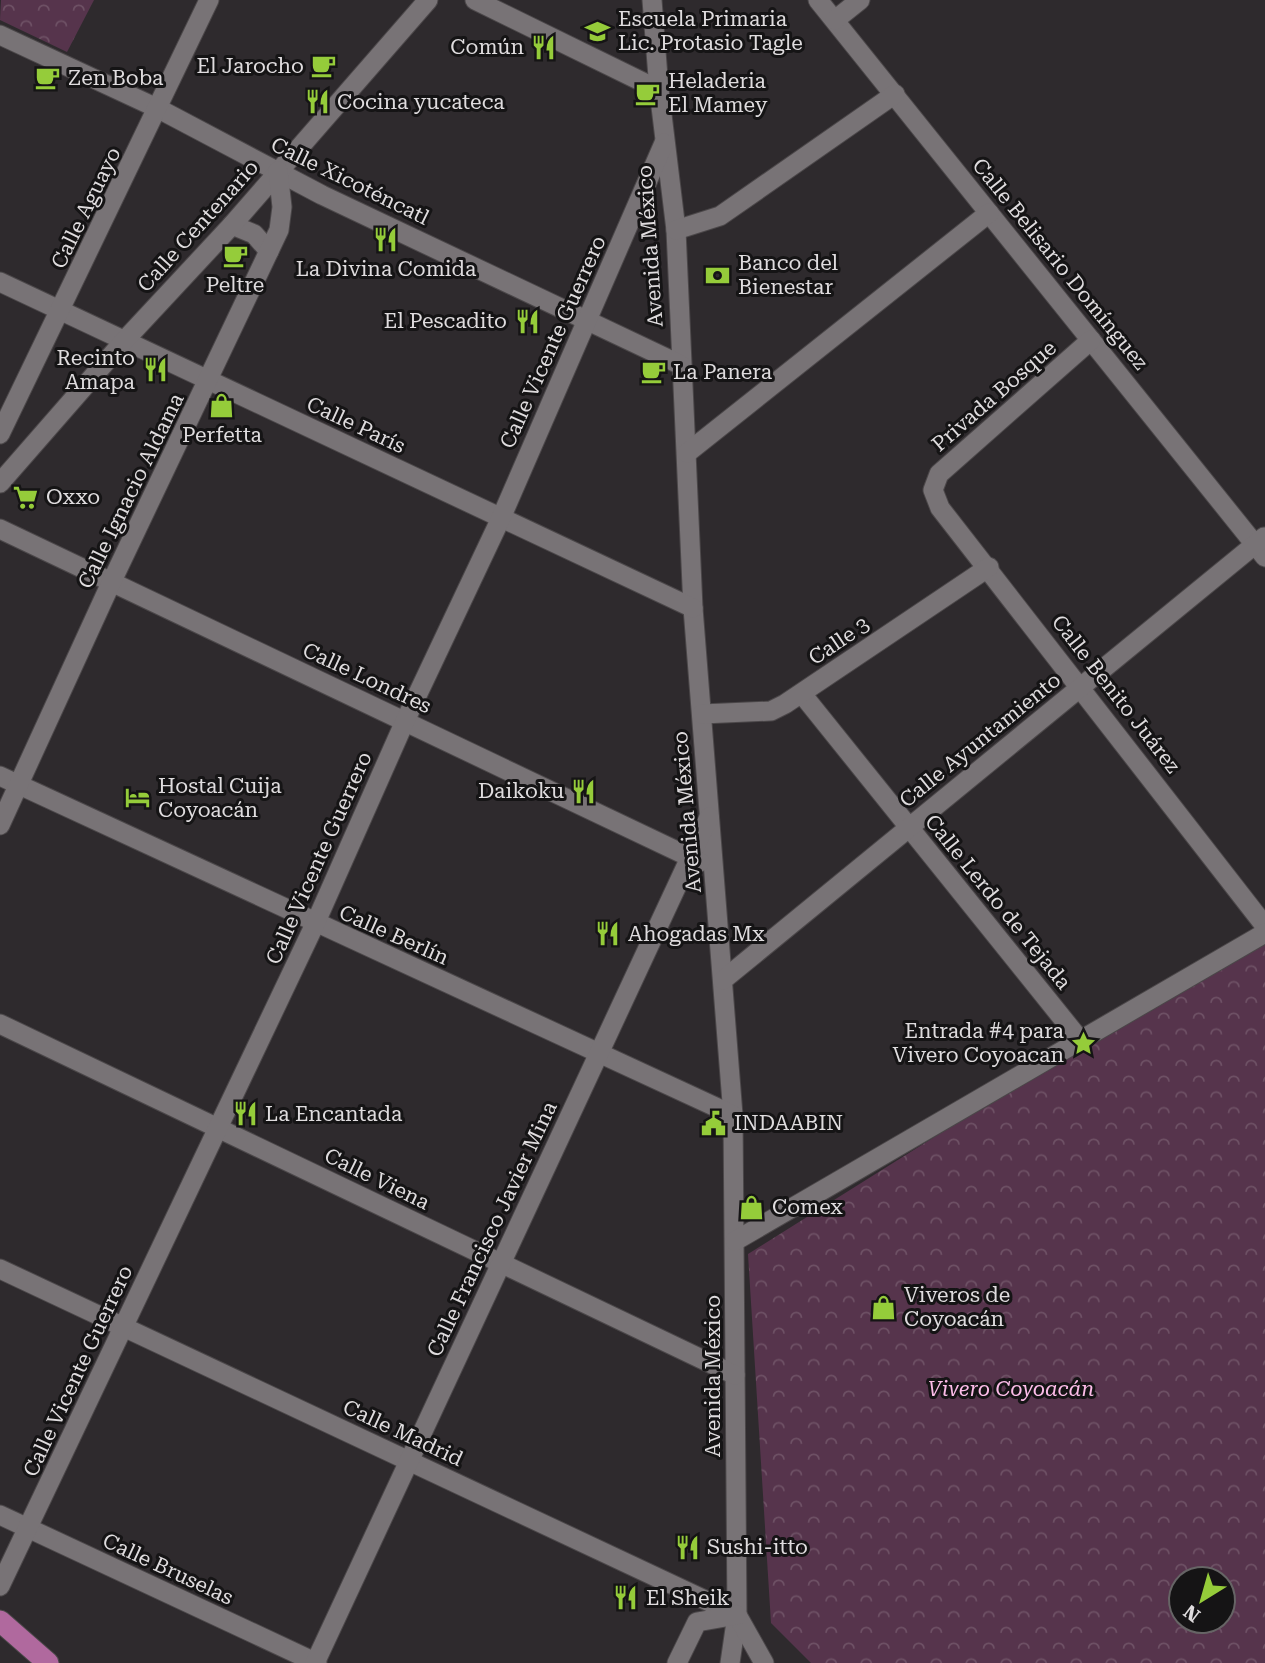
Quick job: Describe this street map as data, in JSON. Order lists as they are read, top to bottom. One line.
{"streets":{"street":["Calle Xicoténcatl","Calle Aguayo","Calle Centenario","Avenida México","Calle Belisario Domínguez","Calle Vicente Guerrero","Privada Bosque","Calle París","Calle Ignacio Aldama","Calle 3","Calle Londres","Calle Benito Juárez","Calle Ayuntamiento","Calle Lerdo de Tejada","Calle Berlín","Calle Viena","Calle Francisco Javier Mina","Calle Madrid","Calle Bruselas"]},"crossings":[["Calle Xicoténcatl","Calle Aguayo"],["Calle Xicoténcatl","Calle Centenario"],["Calle Xicoténcatl","Avenida México"],["Calle Xicoténcatl","Calle Vicente Guerrero"],["Calle Xicoténcatl","Calle Ignacio Aldama"],["Calle Aguayo","Calle París"],["Calle Centenario","Calle París"],["Calle Centenario","Calle Ignacio Aldama"],["Avenida México","Calle Vicente Guerrero"],["Avenida México","Calle París"],["Avenida México","Calle 3"],["Avenida México","Calle Londres"],["Avenida México","Calle Ayuntamiento"],["Avenida México","Calle Berlín"],["Avenida México","Calle Viena"],["Avenida México","Calle Francisco Javier Mina"],["Avenida México","Calle Madrid"],["Calle Belisario Domínguez","Privada Bosque"],["Calle Belisario Domínguez","Calle Ayuntamiento"],["Calle Vicente Guerrero","Calle París"],["Calle Vicente Guerrero","Calle Londres"],["Calle Vicente Guerrero","Calle Berlín"],["Calle Vicente Guerrero","Calle Viena"],["Calle Vicente Guerrero","Calle Madrid"],["Calle Vicente Guerrero","Calle Bruselas"],["Privada Bosque","Calle Benito Juárez"],["Calle París","Calle Ignacio Aldama"],["Calle Ignacio Aldama","Calle Londres"],["Calle Ignacio Aldama","Calle Berlín"],["Calle 3","Calle Benito Juárez"],["Calle 3","Calle Lerdo de Tejada"],["Calle Londres","Calle Francisco Javier Mina"],["Calle Benito Juárez","Calle Ayuntamiento"],["Calle Ayuntamiento","Calle Lerdo de Tejada"],["Calle Berlín","Calle Francisco Javier Mina"],["Calle Viena","Calle Francisco Javier Mina"],["Calle Francisco Javier Mina","Calle Madrid"],["Calle Francisco Javier Mina","Calle Bruselas"]],"parks":["Vivero Coyoacán"],"places":{"school or university":["Escuela Primaria Lic. Protasio Tagle"],"restaurant":["Común","Cocina yucateca","La Divina Comida","El Pescadito","Recinto Amapa","Daikoku","Ahogadas Mx","La Encantada","Sushi-itto","El Sheik"],"cafe":["El Jarocho","Zen Boba","Heladeria El Mamey","Peltre","La Panera"],"bank":["Banco del Bienestar"],"shop":["Perfetta","Comex","Viveros de Coyoacán"],"supermarket":["Oxxo"],"hotel":["Hostal Cuija Coyoacán"],"place":["Entrada #4 para Vivero Coyoacan"],"public building":["INDAABIN"]},"north":"bottom left"}
